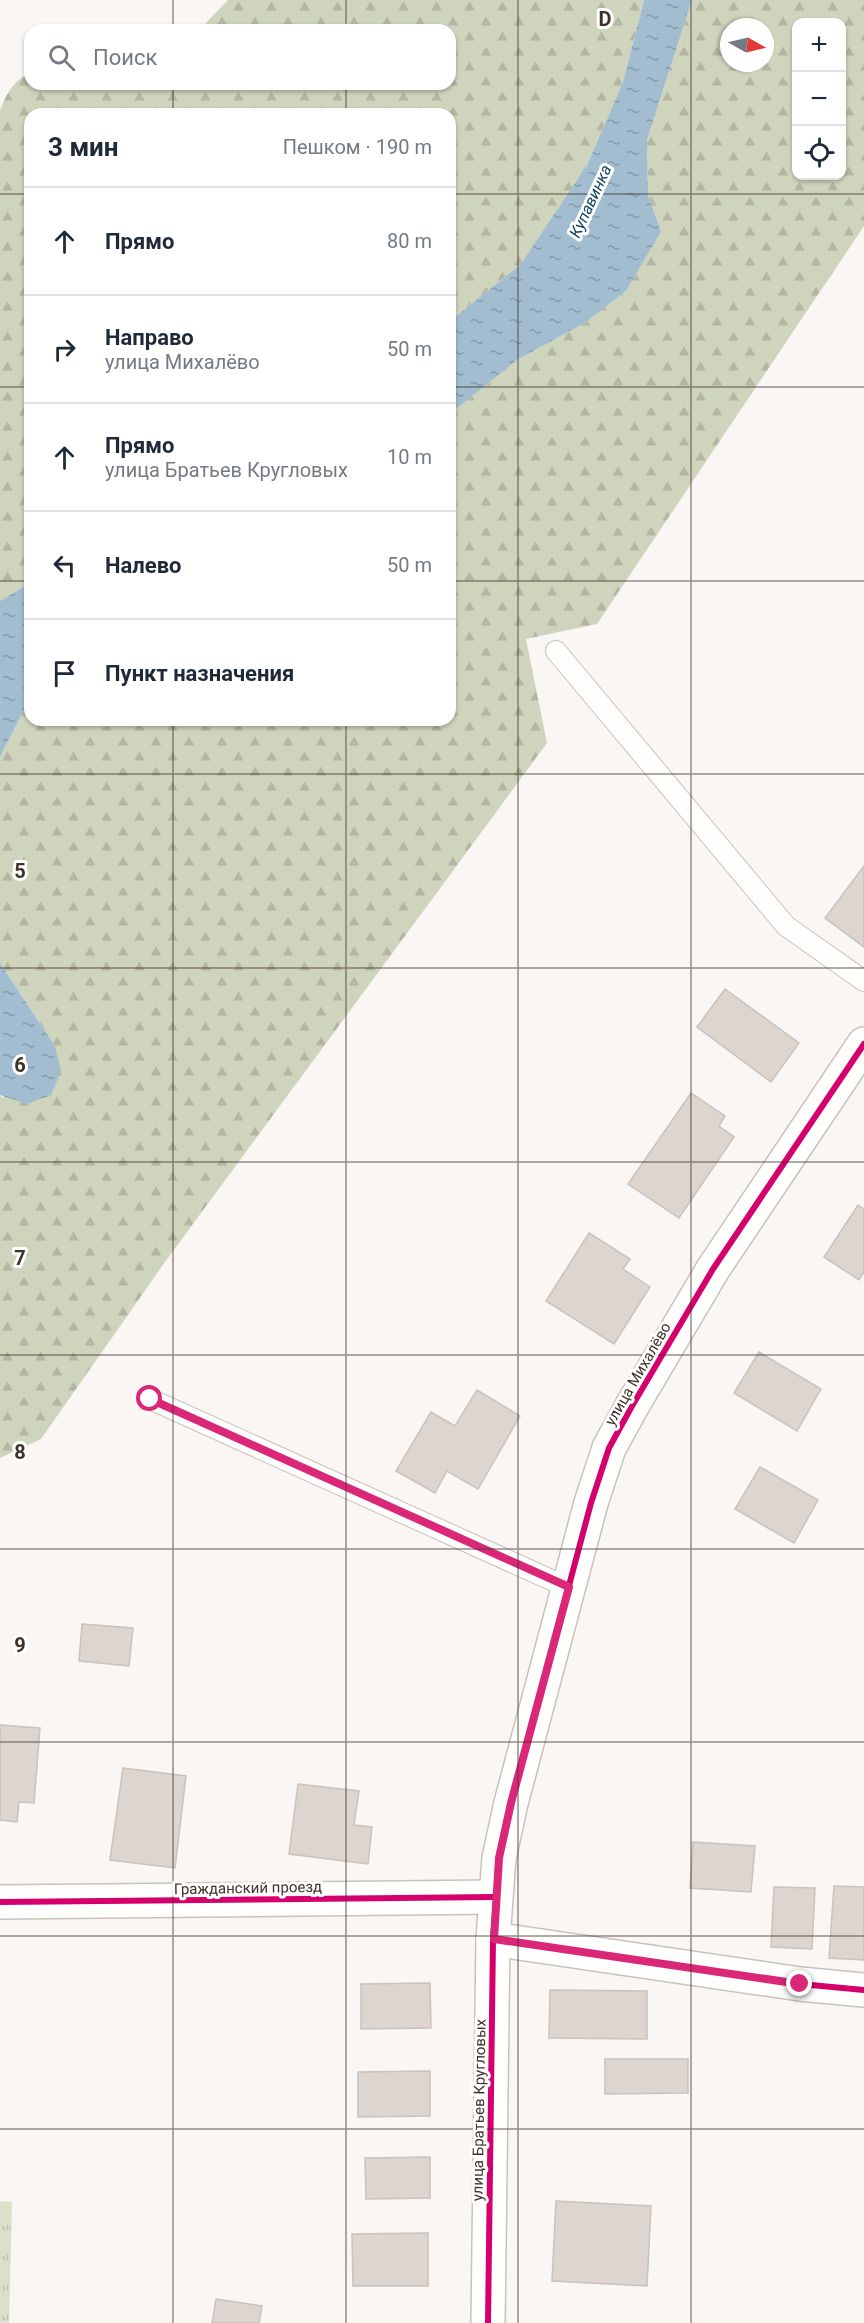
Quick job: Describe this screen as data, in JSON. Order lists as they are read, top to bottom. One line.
{"streets":{"street":["улица Михалёво","Гражданский проезд","улица Братьев Кругловых"]},"crossings":[["улица Михалёво","Гражданский проезд"],["улица Михалёво","улица Братьев Кругловых"],["Гражданский проезд","улица Братьев Кругловых"]],"water":["Купавинка"],"north":"right","page":{"map_buttons":["+","−"],"search":"Поиск","heading":["3 мин","Пешком · 190 m"],"list":[["Прямо","80 m"],["Направо","улица Михалёво","50 m"],["Прямо","улица Братьев Кругловых","10 m"],["Налево","50 m"],"Пункт назначения"]},"grid":{"columns":["D"],"rows":["5","6","7","8","9"]}}
